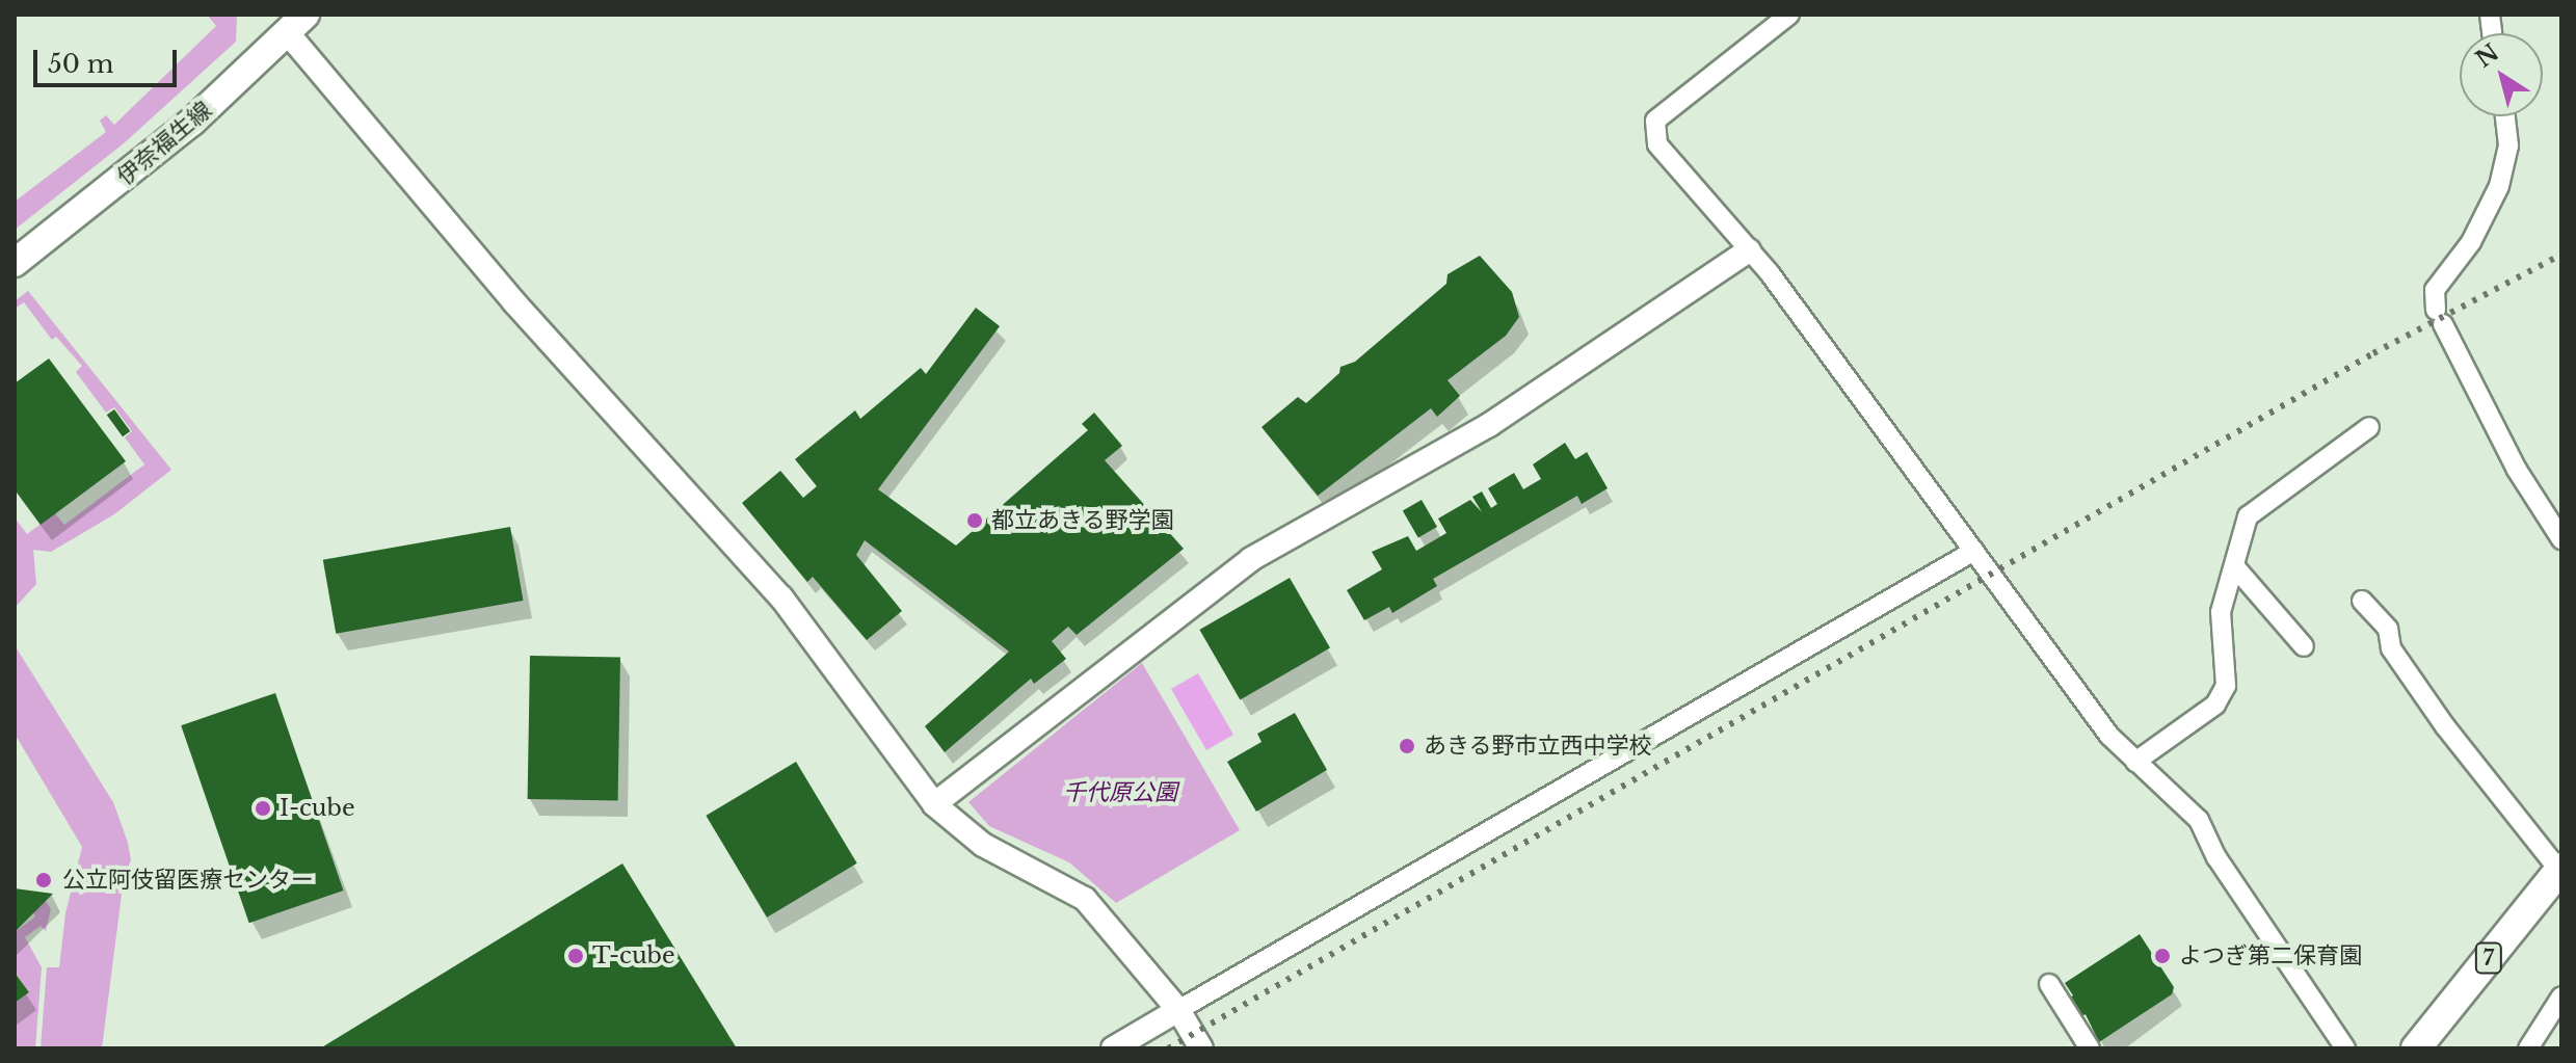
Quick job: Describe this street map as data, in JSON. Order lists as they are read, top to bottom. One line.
{"streets":{"main road":["伊奈福生線","7"]},"parks":["千代原公園"],"places":["都立あきる野学園","あきる野市立西中学校","I-cube","公立阿伎留医療センター","T-cube","よつぎ第二保育園"],"scale_bar":"50 m","north":"top left"}
